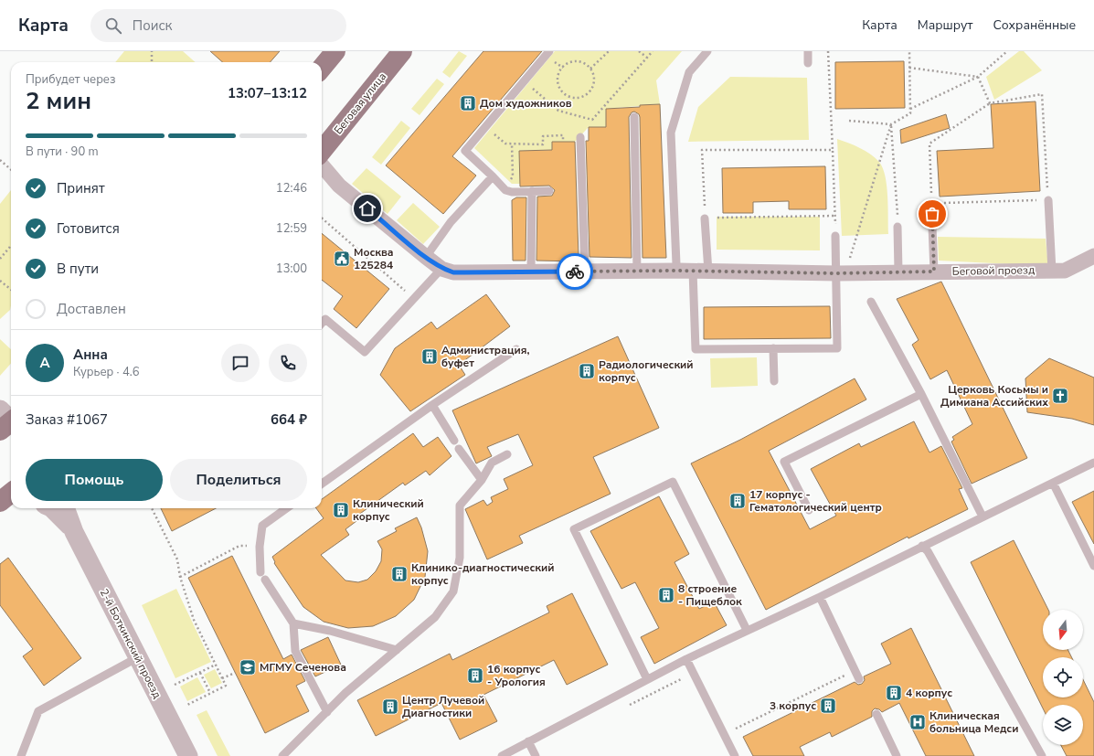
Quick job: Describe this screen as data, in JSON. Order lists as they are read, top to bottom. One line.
{"streets":{"main road":["Беговая улица"],"street":["Беговой проезд","2-й Боткинский проезд"]},"places":{"building":["Дом художников","Администрация, буфет","Радиологический корпус","17 корпус - Гематологический центр","Клинический корпус","Клинико-диагностический корпус","8 строение - Пищеблок","16 корпус - Урология","4 корпус","3 корпус","Центр Лучевой Диагностики"],"public building":["Москва 125284"],"church":["Церковь Косьмы и Димиана Ассийских"],"school or university":["МГМУ Сеченова"],"hospital":["Клиническая больница Медси"]},"north":"bottom","page":{"header":"Карта","search":"Поиск","nav":["Карта","Маршрут","Сохранённые"],"heading":["2 мин","Прибудет через","13:07–13:12"],"panel":["Анна","Курьер · 4.6","Заказ #1067","664 ₽"],"bar":"В пути · 90 m","list":[["Принят","12:46"],["Готовится","12:59"],["В пути","13:00"],"Доставлен"],"round":"А","buttons":["Помощь","Поделиться"]}}
